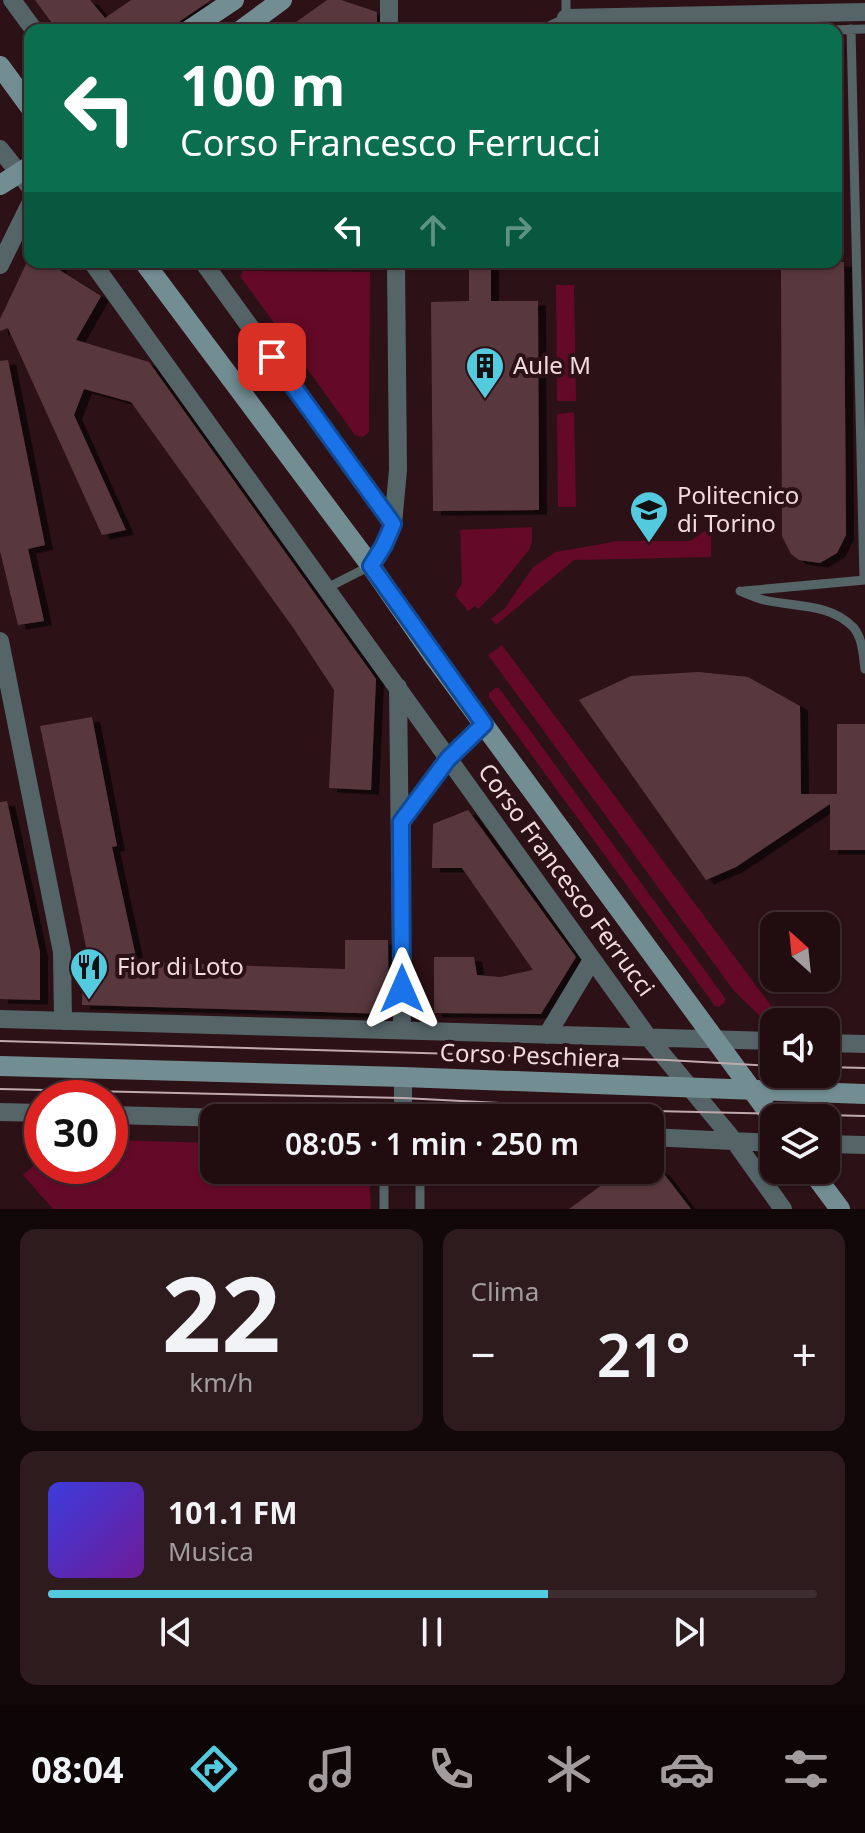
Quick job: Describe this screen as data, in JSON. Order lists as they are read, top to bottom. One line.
{"streets":{"main road":["Corso Francesco Ferrucci","Corso Peschiera"]},"crossings":[["Corso Francesco Ferrucci","Corso Peschiera"]],"places":{"building":["Aule M"],"school or university":["Politecnico di Torino"],"restaurant":["Fior di Loto"]},"north":"top left","page":{"turn":["100 m","Corso Francesco Ferrucci"],"limit":"30","trip":"08:05 · 1 min · 250 m","tile":[["22","km/h"],"Clima"],"heat":["−","21°","+"],"song":["101.1 FM","Musica"],"tabs":"08:04"}}
